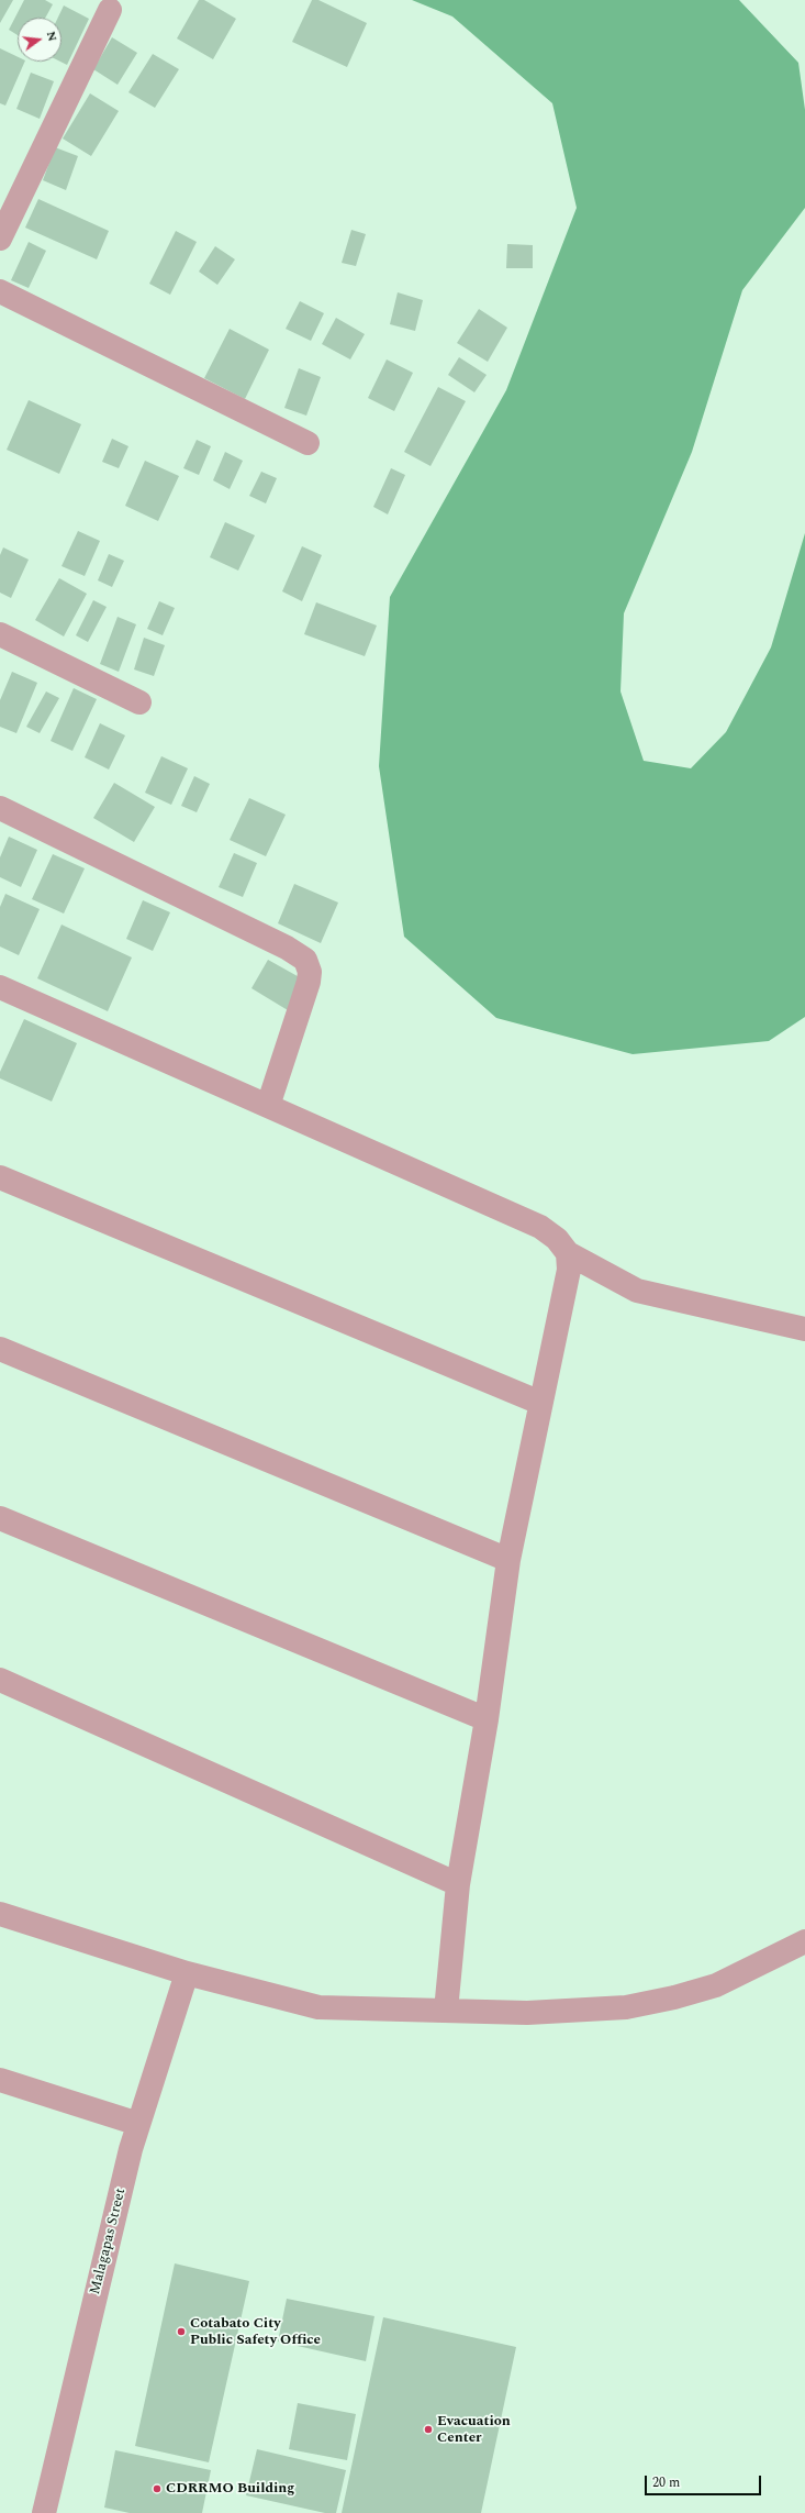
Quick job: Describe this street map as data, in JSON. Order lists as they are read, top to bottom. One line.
{"streets":{"street":["Malagapas Street"]},"places":["Cotabato City Public Safety Office","Evacuation Center","CDRRMO Building"],"scale_bar":"20 m","north":"right"}
